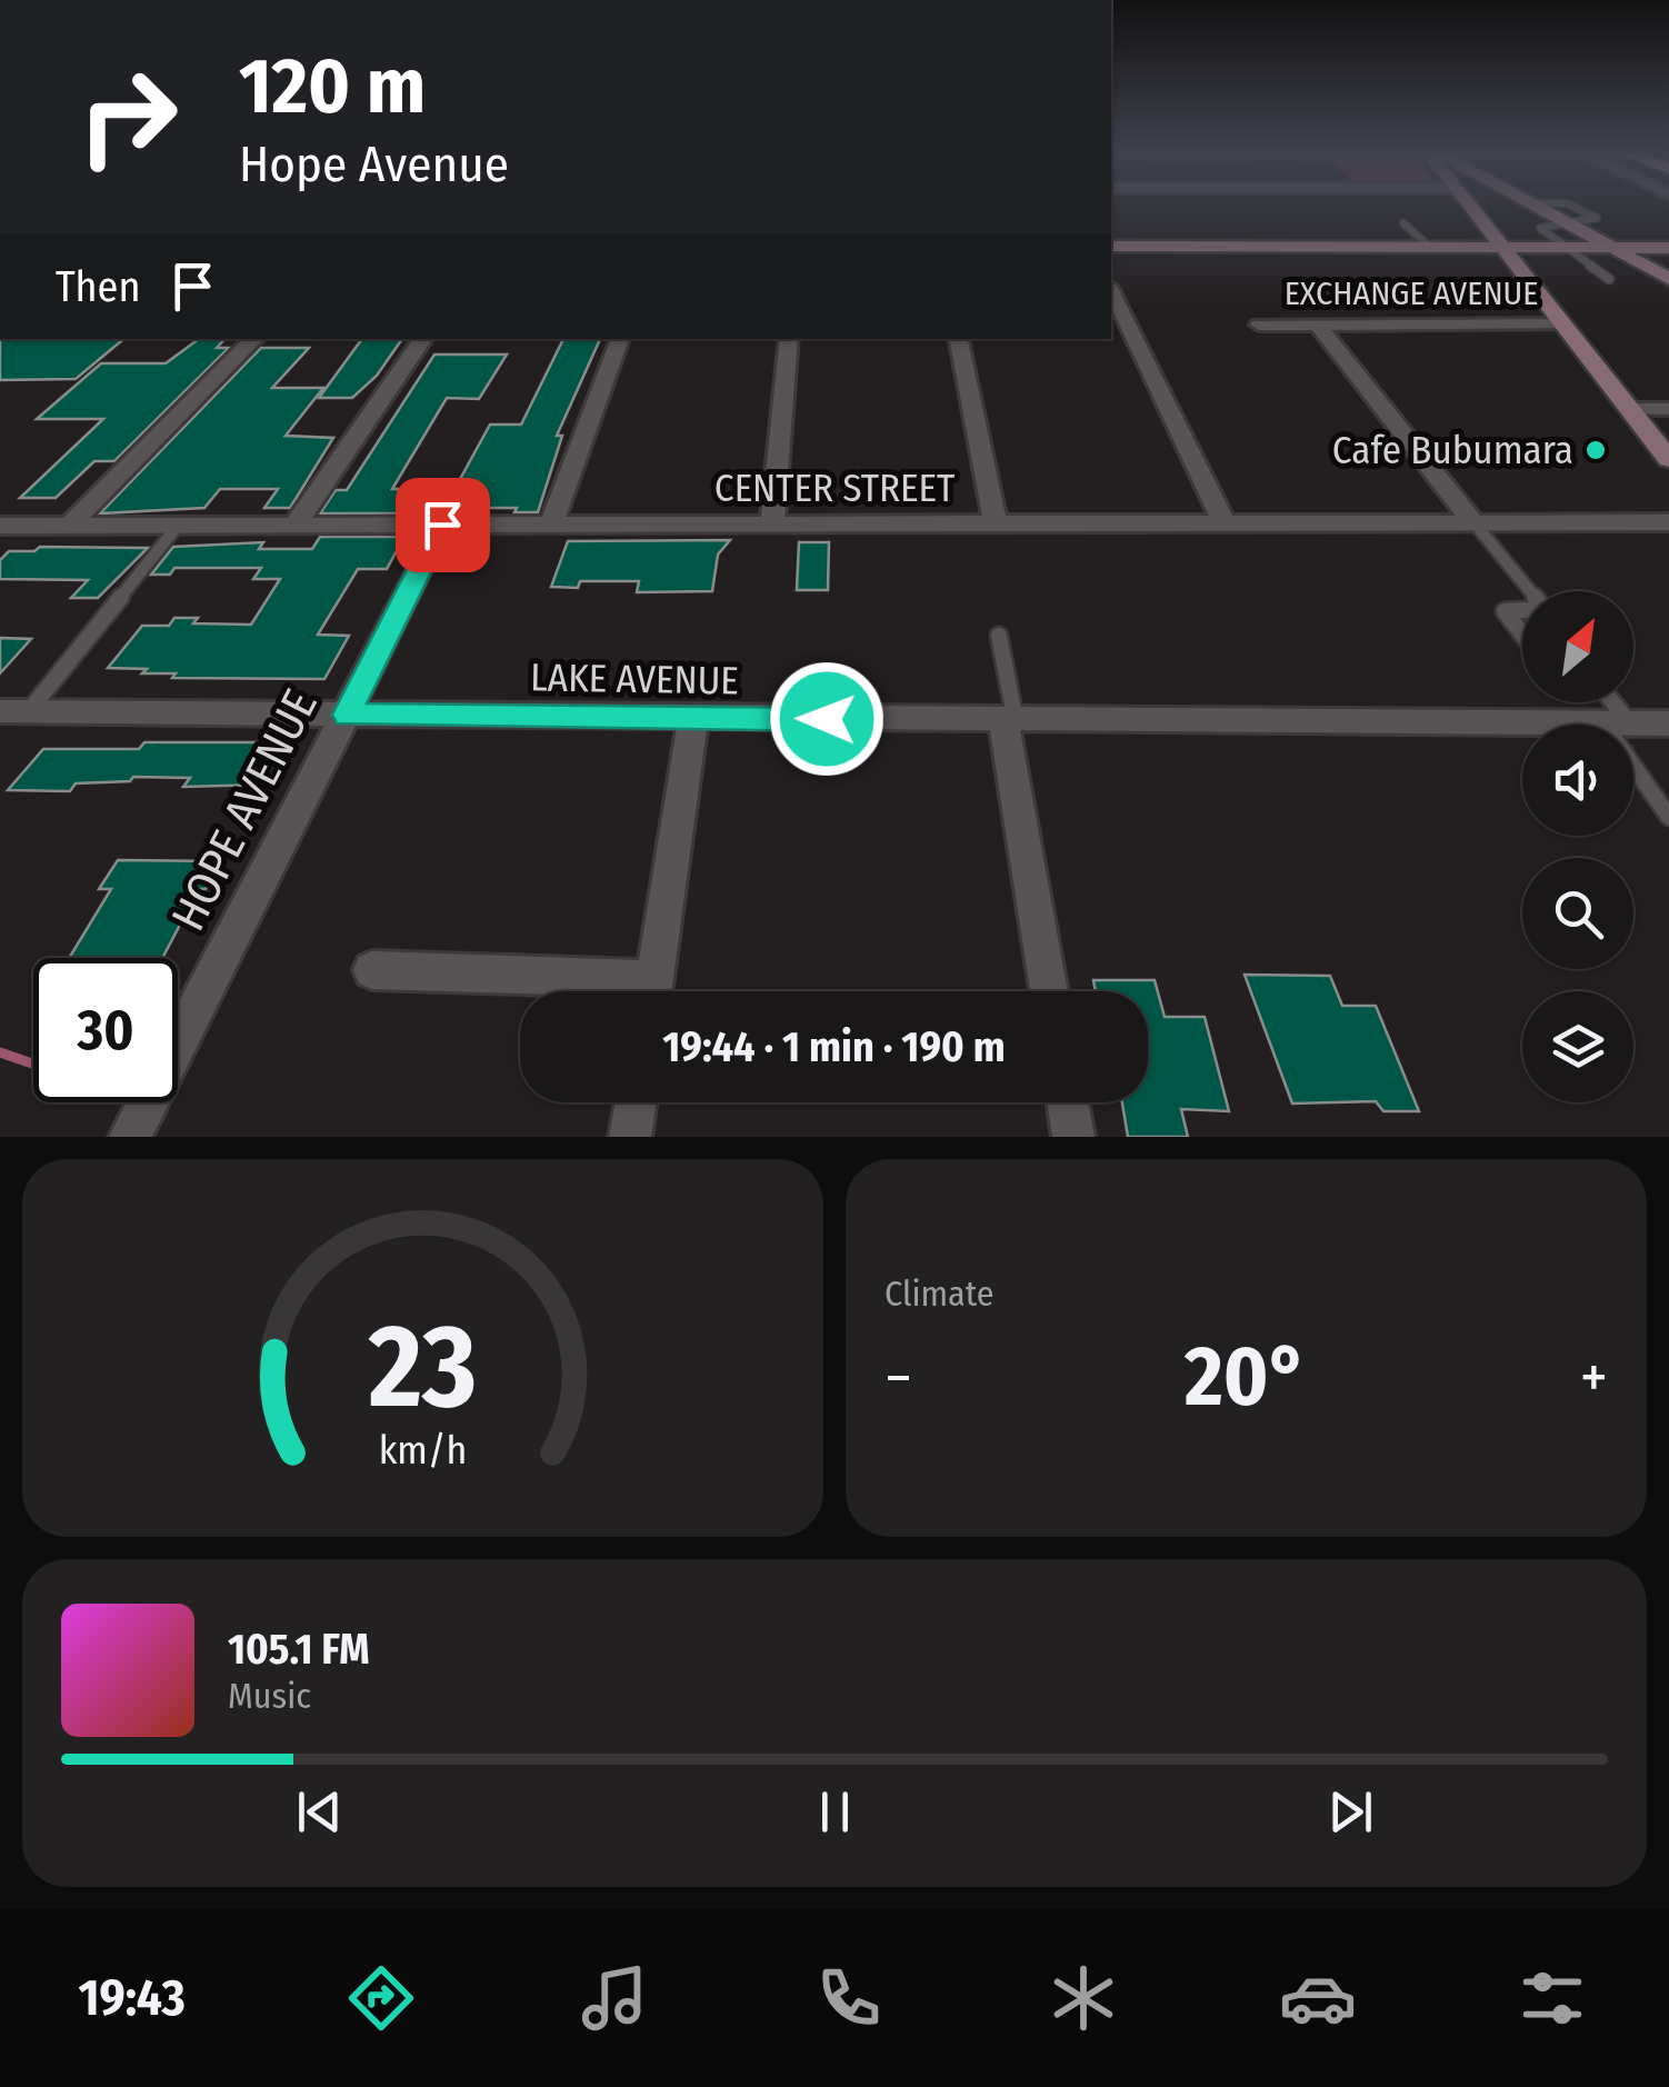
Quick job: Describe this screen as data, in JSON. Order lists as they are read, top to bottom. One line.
{"streets":{"street":["EXCHANGE AVENUE","CENTER STREET","LAKE AVENUE","HOPE AVENUE"]},"crossings":[["CENTER STREET","HOPE AVENUE"],["LAKE AVENUE","HOPE AVENUE"]],"places":["Cafe Bubumara"],"north":"top right","page":{"turn":["120 m","Hope Avenue"],"then":"Then","limit":"30","trip":"19:44 · 1 min · 190 m","tile":"Climate","heat":["−","20°","+"],"song":["105.1 FM","Music"],"tabs":"19:43","gauge":["23","km/h"]}}
